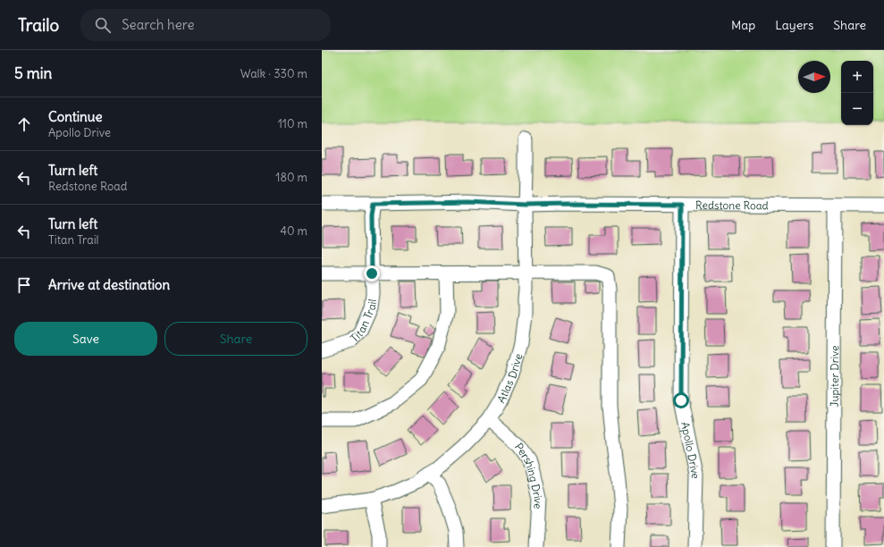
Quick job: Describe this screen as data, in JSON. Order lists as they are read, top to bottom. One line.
{"streets":{"street":["Redstone Road","Titan Trail","Jupiter Drive","Atlas Drive","Apollo Drive","Pershing Drive"]},"crossings":[["Redstone Road","Titan Trail"],["Redstone Road","Jupiter Drive"],["Redstone Road","Atlas Drive"],["Redstone Road","Apollo Drive"],["Atlas Drive","Pershing Drive"]],"north":"right","page":{"header":"Trailo","search":"Search here","nav":["Map","Layers","Share"],"heading":["5 min","Walk · 330 m"],"map_buttons":["+","−"],"list":[["Continue","Apollo Drive","110 m"],["Turn left","Redstone Road","180 m"],["Turn left","Titan Trail","40 m"],"Arrive at destination"],"buttons":["Save","Share"]}}
